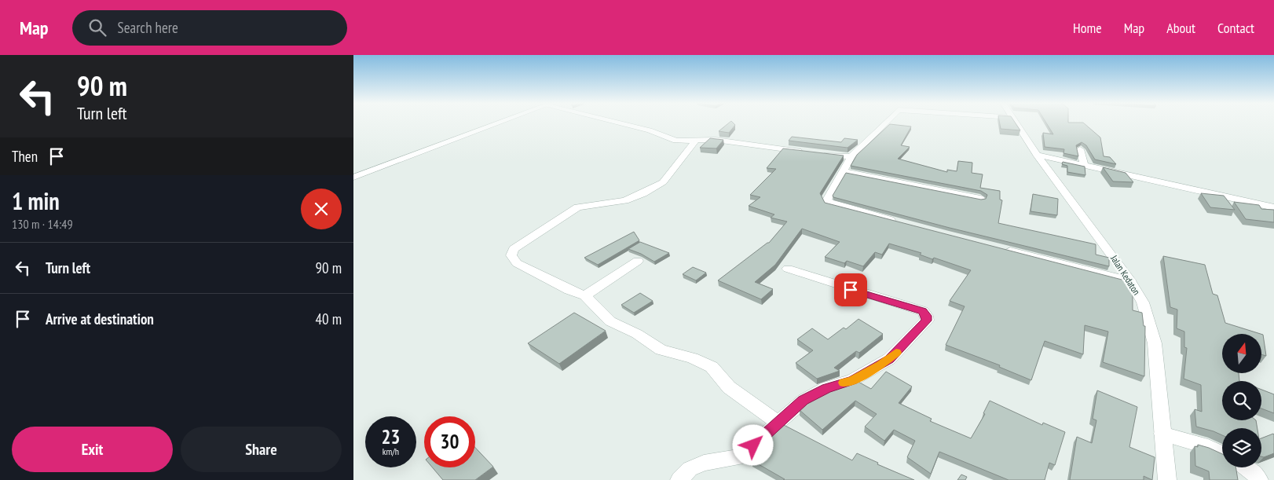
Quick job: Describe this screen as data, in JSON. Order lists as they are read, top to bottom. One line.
{"streets":{"street":["Jalan Kedaton"]},"north":"top","page":{"header":"Map","search":"Search here","nav":["Home","Map","About","Contact"],"turn":["90 m","Turn left"],"then":"Then","heading":["1 min","130 m · 14:49"],"list":[{"name":"Turn left","value":"90 m"},{"name":"Arrive at destination","value":"40 m"}],"speed":"23 km/h","limit":"30","buttons":["Exit","Share"]}}
